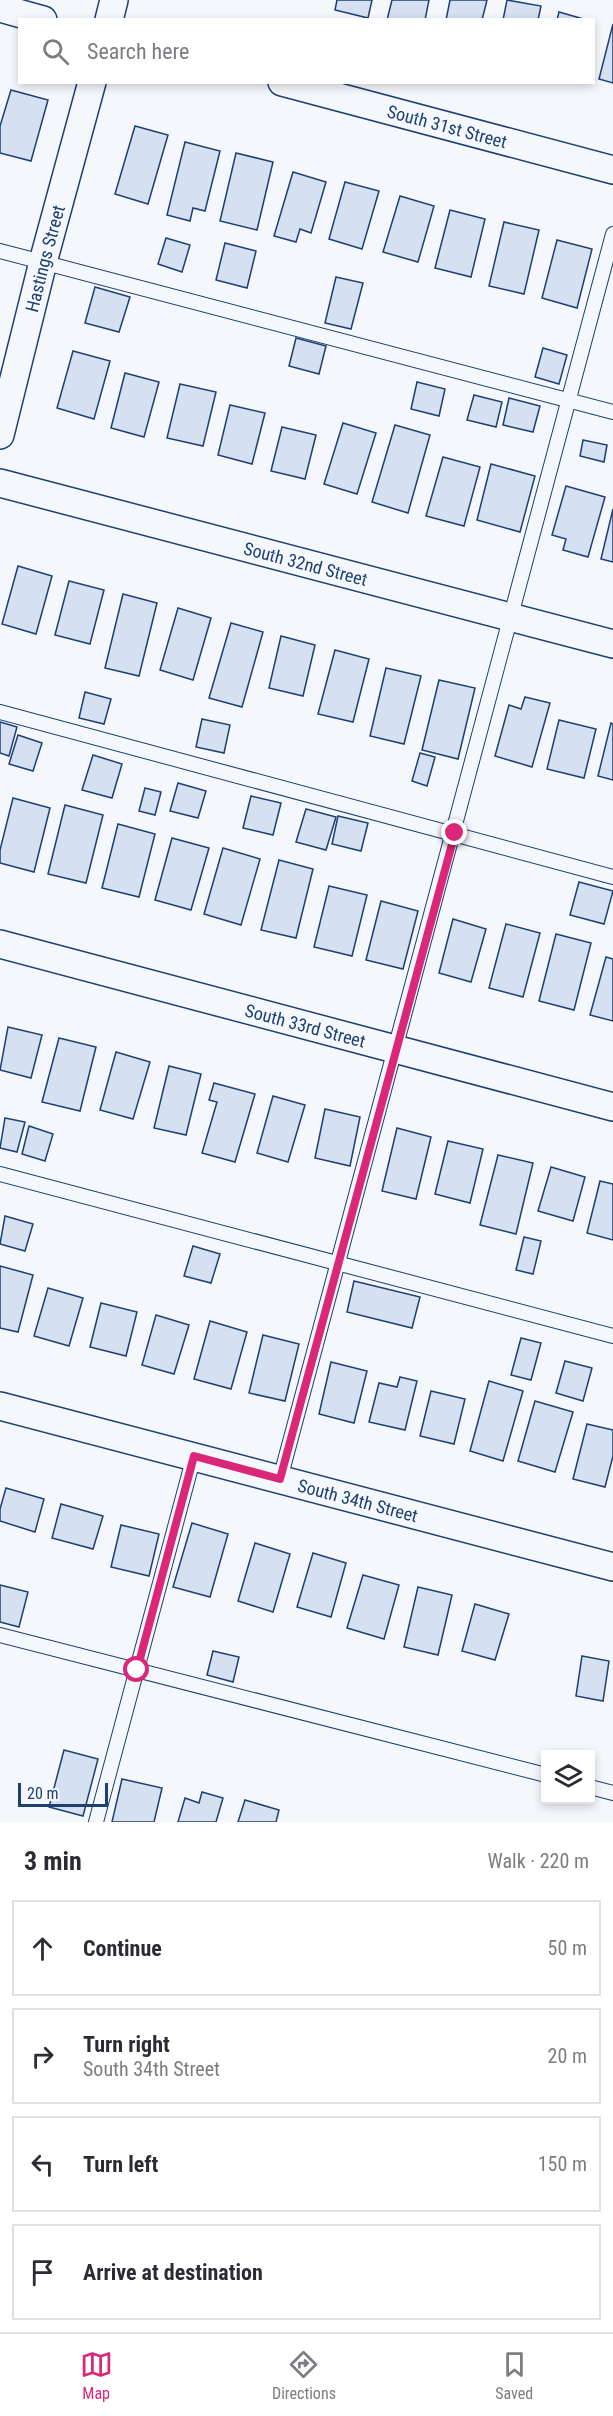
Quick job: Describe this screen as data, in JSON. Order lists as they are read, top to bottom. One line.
{"streets":{"street":["South 31st Street","Hastings Street","South 32nd Street","South 33rd Street","South 34th Street"]},"scale_bar":"20 m","page":{"search":"Search here","scale":"20 m","heading":["3 min","Walk · 220 m"],"list":[["Continue","50 m"],["Turn right","South 34th Street","20 m"],["Turn left","150 m"],"Arrive at destination"],"nav":["Map","Directions","Saved"]}}
